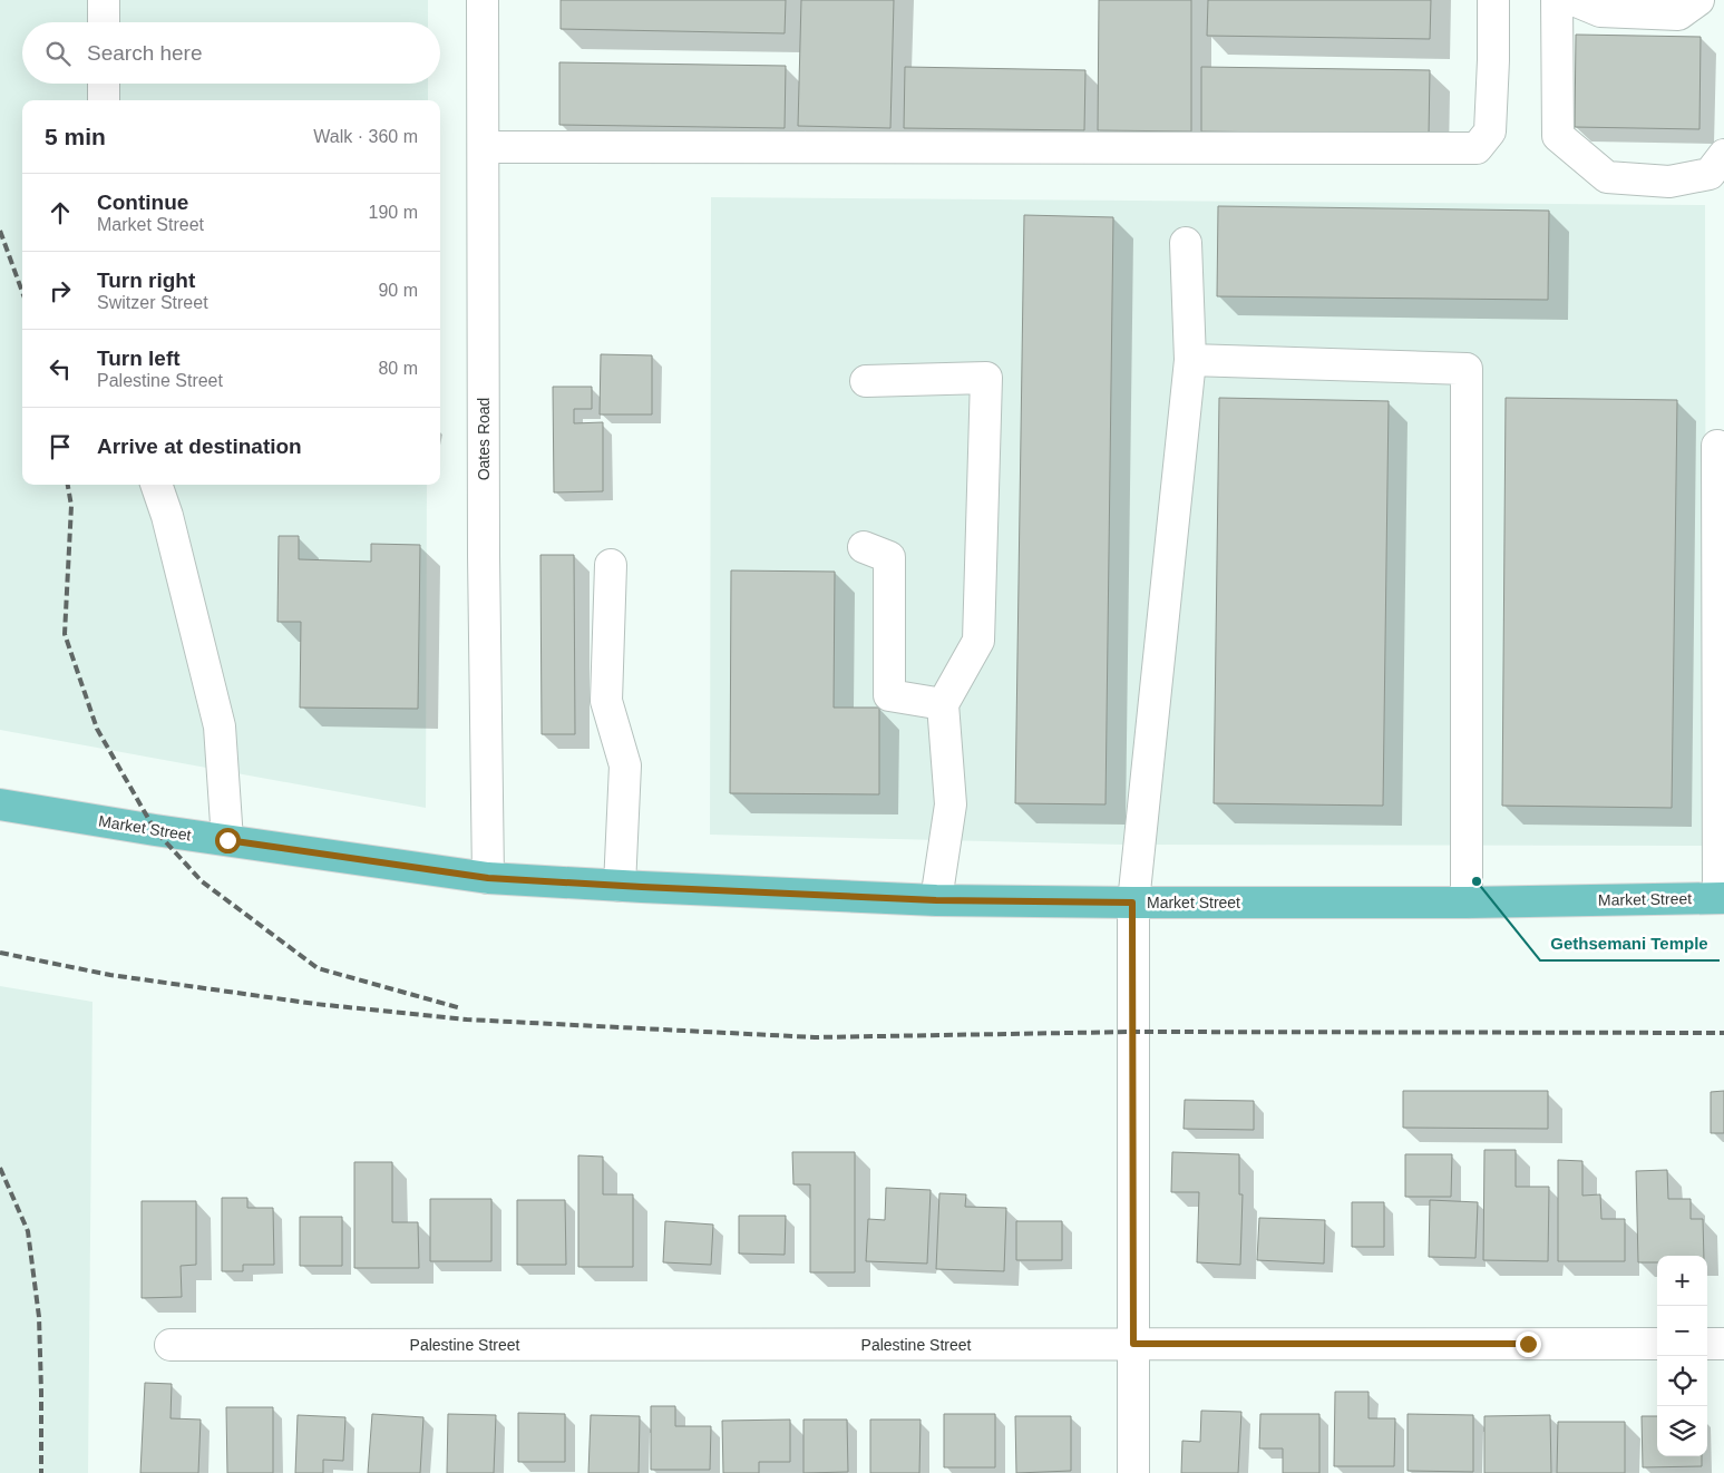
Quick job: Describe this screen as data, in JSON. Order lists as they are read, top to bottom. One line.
{"streets":{"main road":["Market Street"],"street":["Oates Road","Palestine Street"]},"crossings":[["Oates Road","Market Street"]],"places":["Gethsemani Temple"],"page":{"search":"Search here","heading":["5 min","Walk · 360 m"],"list":[["Continue","Market Street","190 m"],["Turn right","Switzer Street","90 m"],["Turn left","Palestine Street","80 m"],"Arrive at destination"],"map_buttons":["+","−"]}}
